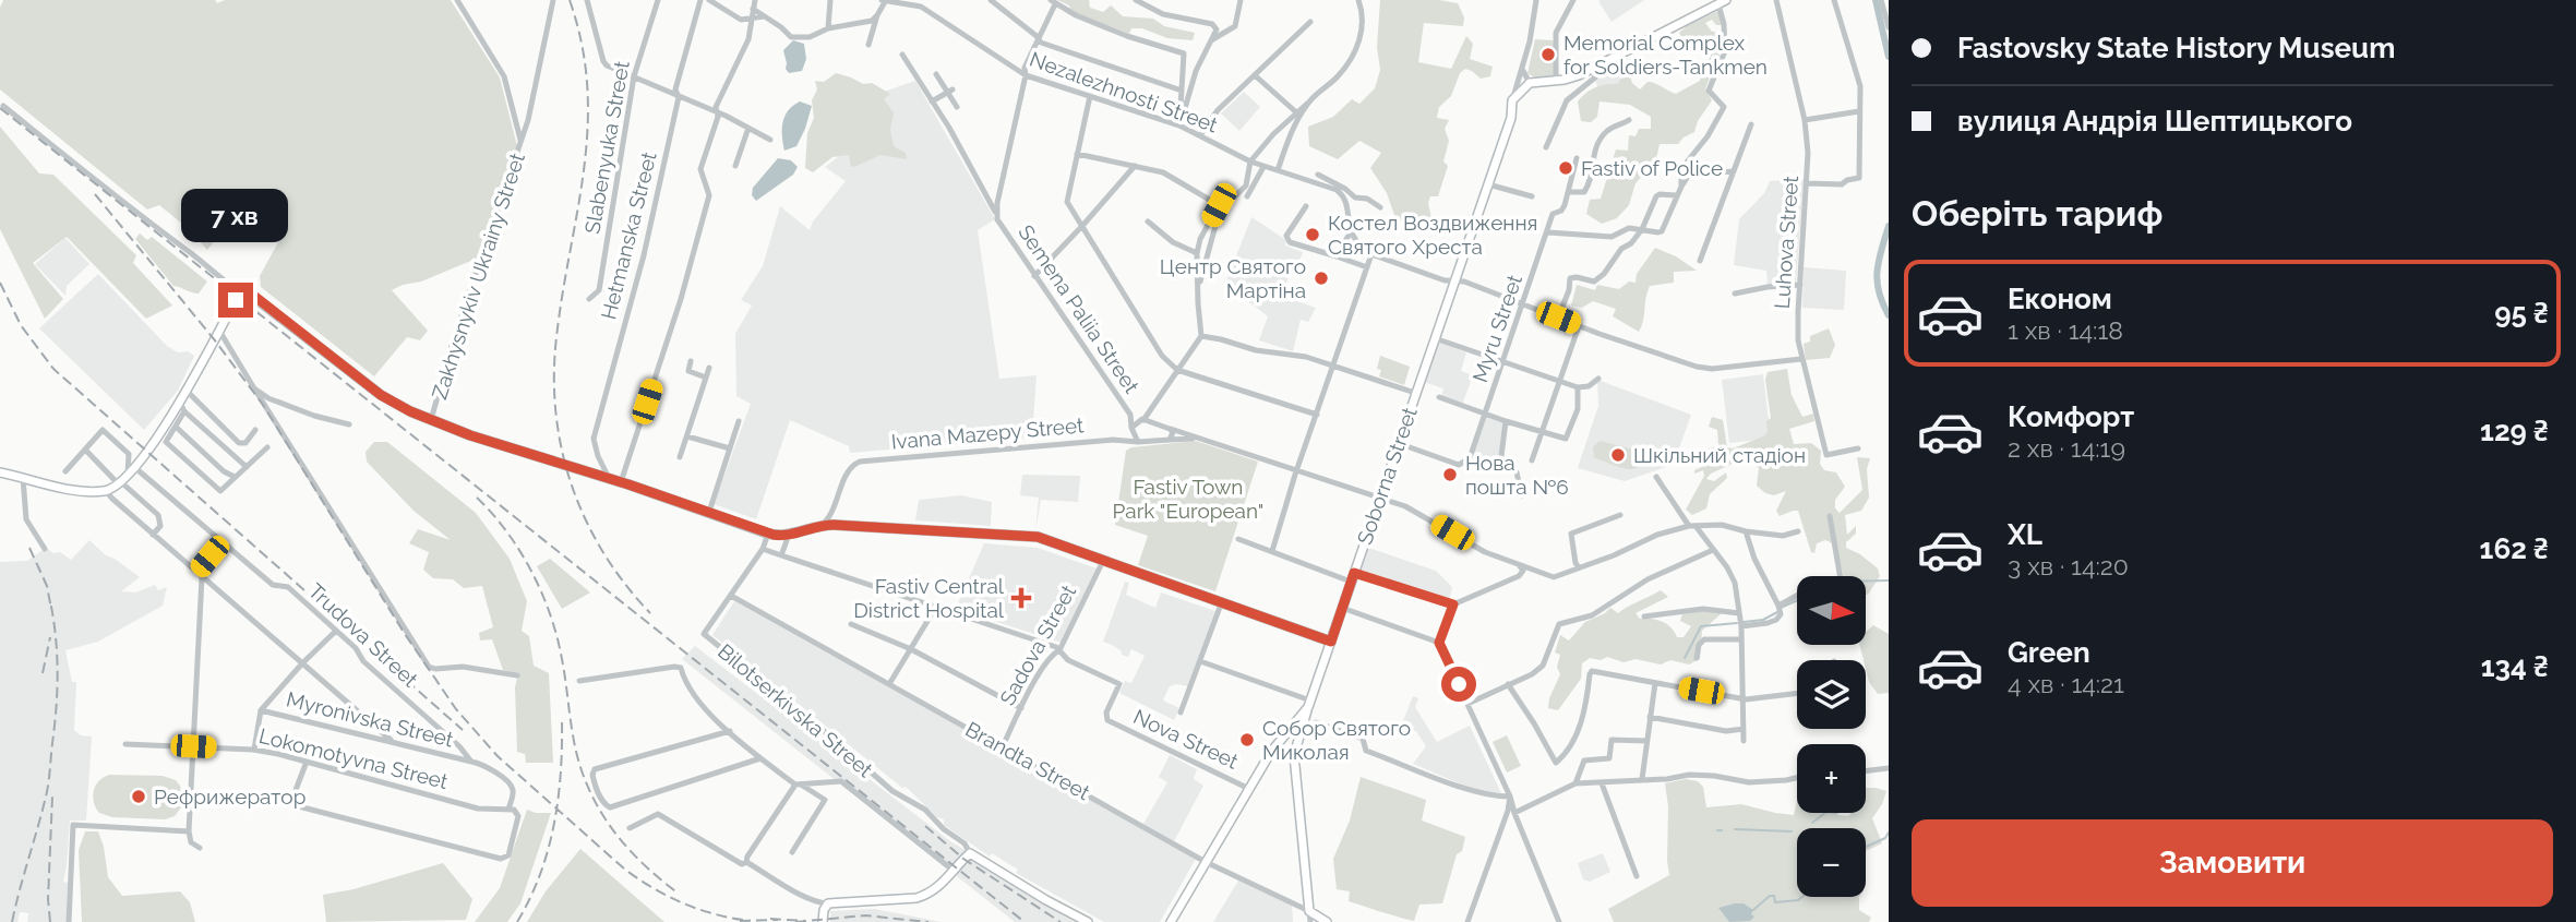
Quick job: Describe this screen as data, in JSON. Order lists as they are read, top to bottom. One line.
{"streets":{"main road":["Zakhysnykiv Ukrainy Street","Soborna Street","Brandta Street"],"street":["Nezalezhnosti Street","Slabenyuka Street","Hetmanska Street","Luhova Street","Semena Paliia Street","Myru Street","Ivana Mazepy Street","Trudova Street","Sadova Street","Bilotserkivska Street","Myronivska Street","Nova Street","Lokomotyvna Street"]},"crossings":[["Nezalezhnosti Street","Semena Paliia Street"],["Hetmanska Street","Zakhysnykiv Ukrainy Street"],["Zakhysnykiv Ukrainy Street","Bilotserkivska Street"],["Myru Street","Soborna Street"],["Soborna Street","Nova Street"],["Soborna Street","Brandta Street"],["Trudova Street","Myronivska Street"],["Trudova Street","Lokomotyvna Street"],["Sadova Street","Nova Street"],["Sadova Street","Brandta Street"],["Bilotserkivska Street","Brandta Street"]],"parks":["Fastiv Town Park \"European\""],"places":{"other":["Memorial Complex for Soldiers-Tankmen","Fastiv of Police","Костел Воздвиження Святого Хреста","Центр Святого Мартіна","Шкільний стадіон","Нова пошта №6","Собор Святого Миколая","Рефрижератор"],"health":["Fastiv Central District Hospital"]},"north":"right","page":{"banner":["Fastovsky State History Museum","вулиця Андрія Шептицького"],"heading":"Оберіть тариф","bubble":"7 хв","list":[{"name":"Економ","note":"1 хв · 14:18","value":"95 ₴"},{"name":"Комфорт","note":"2 хв · 14:19","value":"129 ₴"},{"name":"XL","note":"3 хв · 14:20","value":"162 ₴"},{"name":"Green","note":"4 хв · 14:21","value":"134 ₴"}],"map_buttons":["+","−"],"buttons":"Замовити"}}
